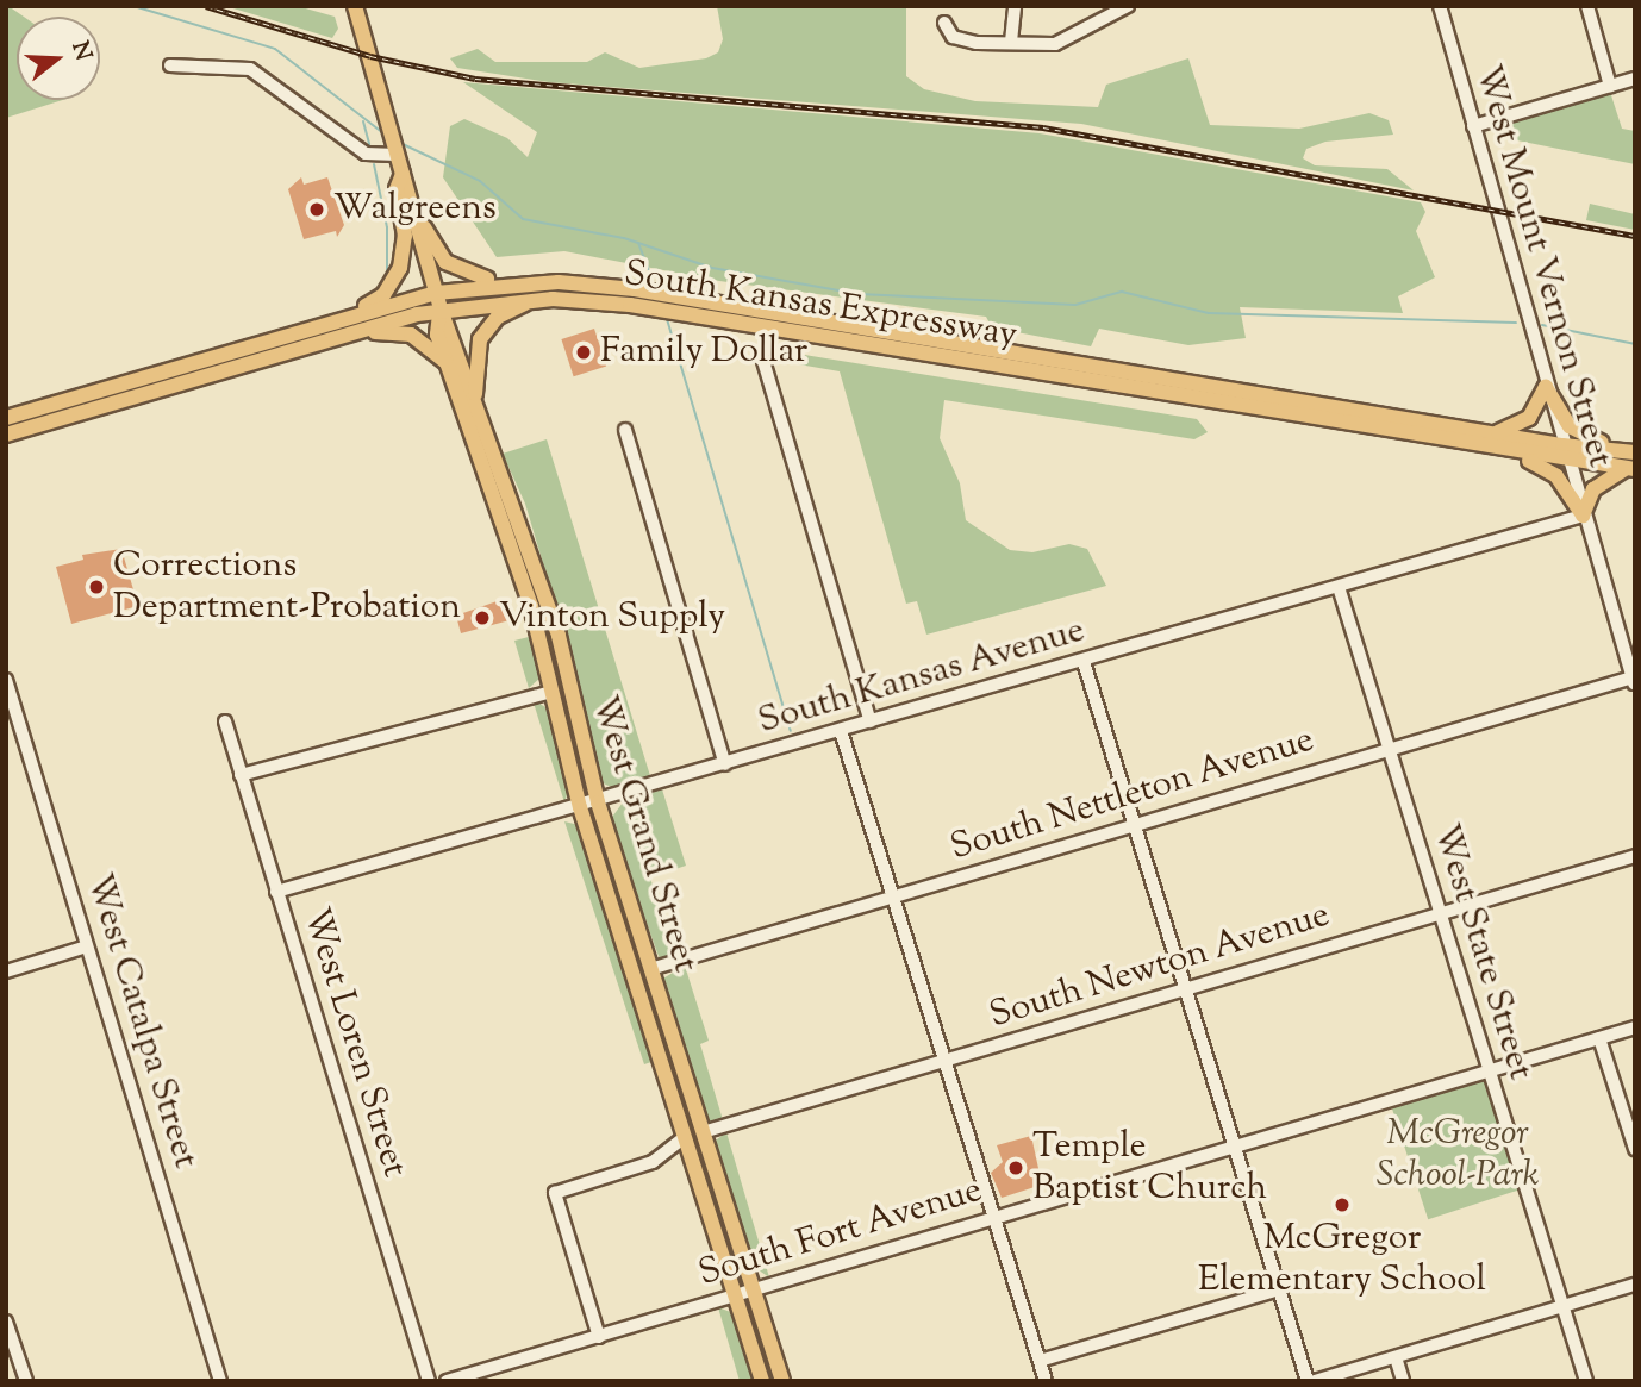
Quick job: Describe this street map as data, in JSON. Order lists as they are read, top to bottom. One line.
{"streets":{"main road":["South Kansas Expressway","West Grand Street"],"street":["West Mount Vernon Street","South Kansas Avenue","South Nettleton Avenue","West State Street","South Newton Avenue","West Catalpa Street","West Loren Street","South Fort Avenue"]},"crossings":[["West Mount Vernon Street","South Kansas Expressway"],["West Mount Vernon Street","South Kansas Avenue"],["West Mount Vernon Street","South Nettleton Avenue"],["South Kansas Expressway","West Grand Street"],["South Kansas Avenue","West Grand Street"],["South Kansas Avenue","West State Street"],["South Kansas Avenue","West Loren Street"],["South Nettleton Avenue","West Grand Street"],["South Nettleton Avenue","West State Street"],["West Grand Street","South Newton Avenue"],["West Grand Street","South Fort Avenue"],["West State Street","South Newton Avenue"],["West State Street","South Fort Avenue"]],"parks":["McGregor School-Park"],"places":["Walgreens","Family Dollar","Corrections Department-Probation","Vinton Supply","Temple Baptist Church","McGregor Elementary School"],"north":"right"}
